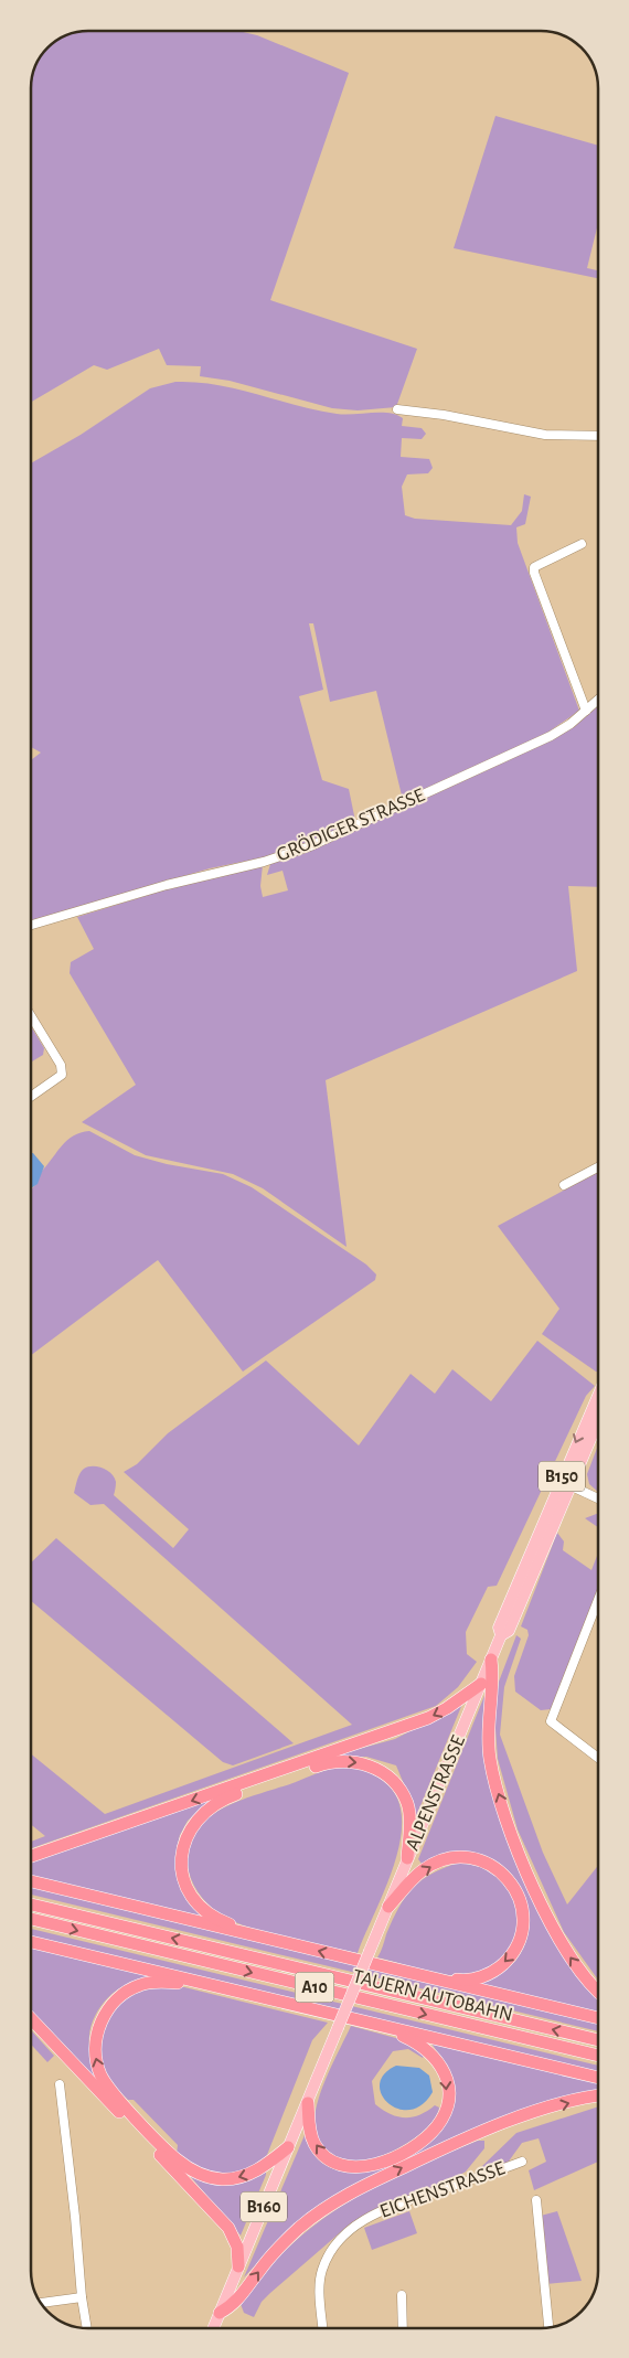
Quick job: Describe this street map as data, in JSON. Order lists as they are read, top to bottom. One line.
{"streets":{"highway":["A10","TAUERN AUTOBAHN"],"main road":["B150","ALPENSTRASSE","B160"],"street":["GRÖDIGER STRASSE","EICHENSTRASSE"]},"crossings":[["ALPENSTRASSE","B160"]]}
